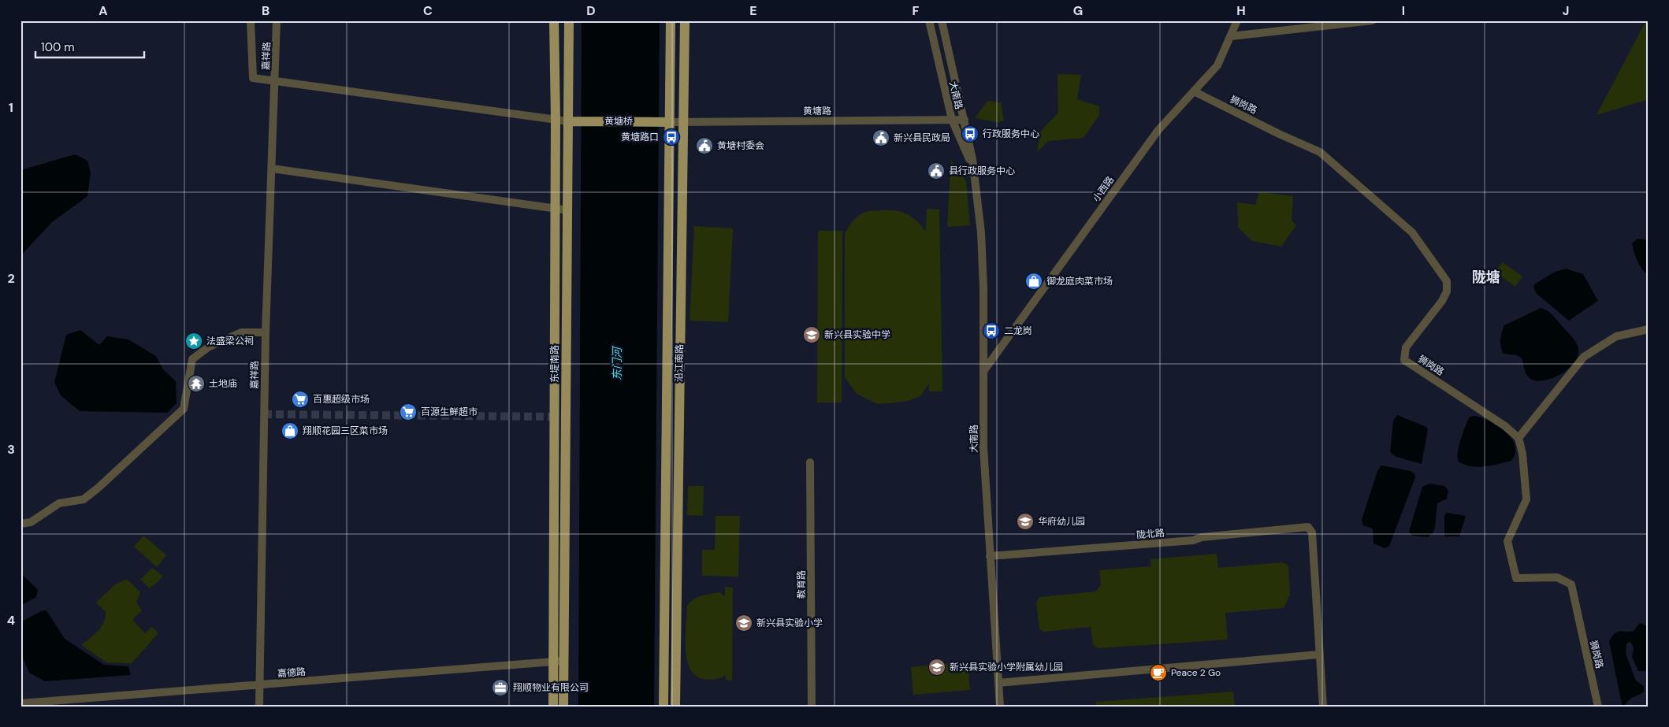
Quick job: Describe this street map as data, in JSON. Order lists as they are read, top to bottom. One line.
{"streets":{"main road":["黄塘桥","沿江南路","东堤南路"],"street":["嘉祥路","大南路","狮岗路","黄塘路","小西路","陇北路","教育路","嘉德路"]},"crossings":[["嘉祥路","嘉德路"],["大南路","黄塘路"],["大南路","小西路"],["大南路","陇北路"],["狮岗路","小西路"],["黄塘路","黄塘桥"],["黄塘路","沿江南路"],["黄塘桥","沿江南路"],["黄塘桥","东堤南路"],["东堤南路","嘉德路"]],"districts":["陇塘"],"water":["东门河"],"places":{"bus stop":["行政服务中心","黄塘路口","二龙岗"],"public building":["新兴县民政局","黄塘村委会","县行政服务中心"],"shop":["御龙庭肉菜市场","翔顺花园三区菜市场"],"school or university":["新兴县实验中学","华府幼儿园","新兴县实验小学","新兴县实验小学附属幼儿园"],"place":["法盛梁公祠"],"temple":["土地庙"],"supermarket":["百惠超级市场","百源生鲜超市"],"cafe":["Peace 2 Go"],"office":["翔顺物业有限公司"]},"scale_bar":"100 m","grid":{"columns":["A","B","C","D","E","F","G","H","I","J"],"rows":["1","2","3","4"]}}
